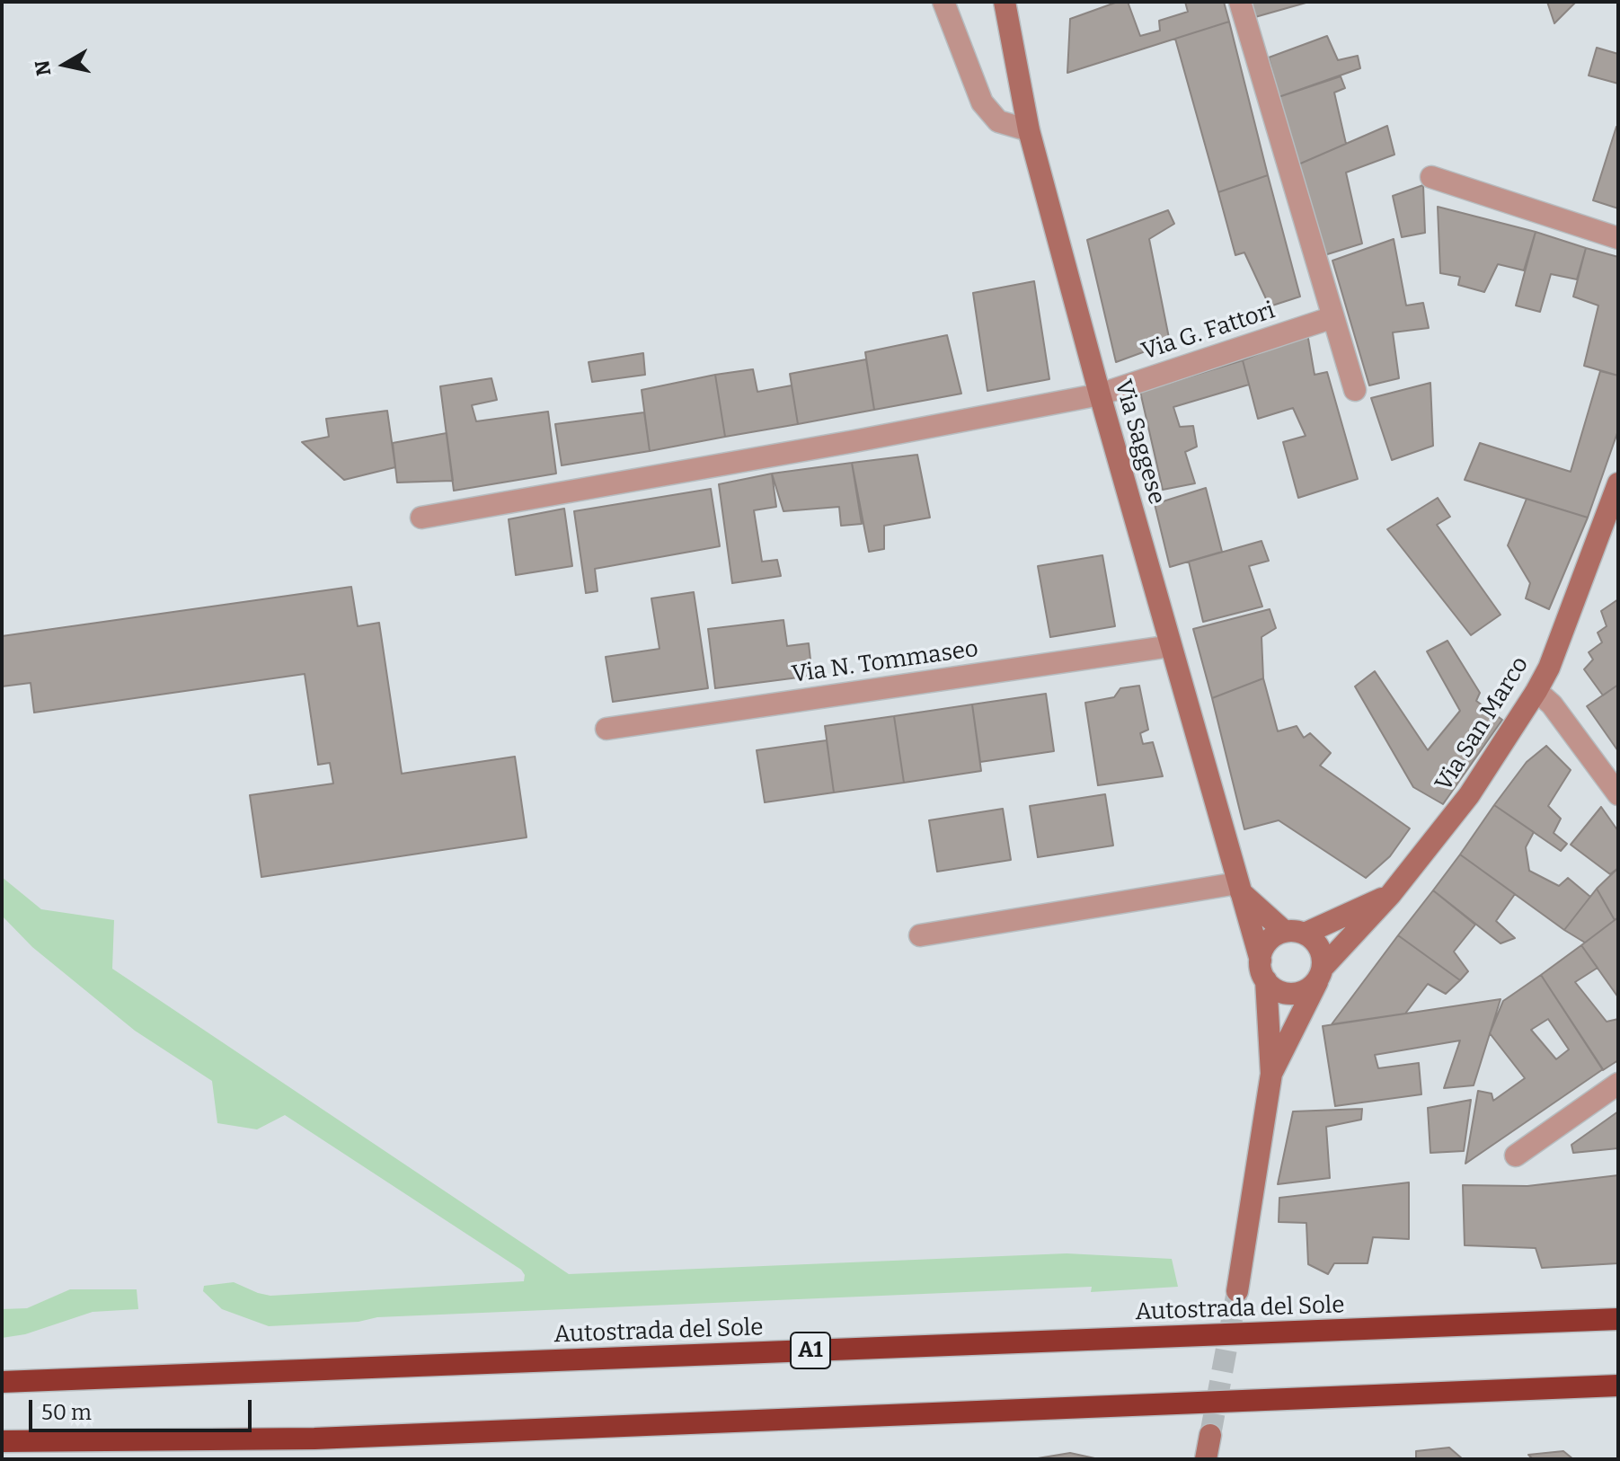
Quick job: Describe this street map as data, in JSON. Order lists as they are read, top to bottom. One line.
{"streets":{"highway":["Autostrada del Sole","A1"],"main road":["Via Saggese","Via San Marco"],"street":["Via G. Fattori","Via N. Tommaseo"]},"crossings":[["Via G. Fattori","Via Saggese"],["Via Saggese","Via N. Tommaseo"],["Via Saggese","Via San Marco"]],"scale_bar":"50 m","north":"left"}
